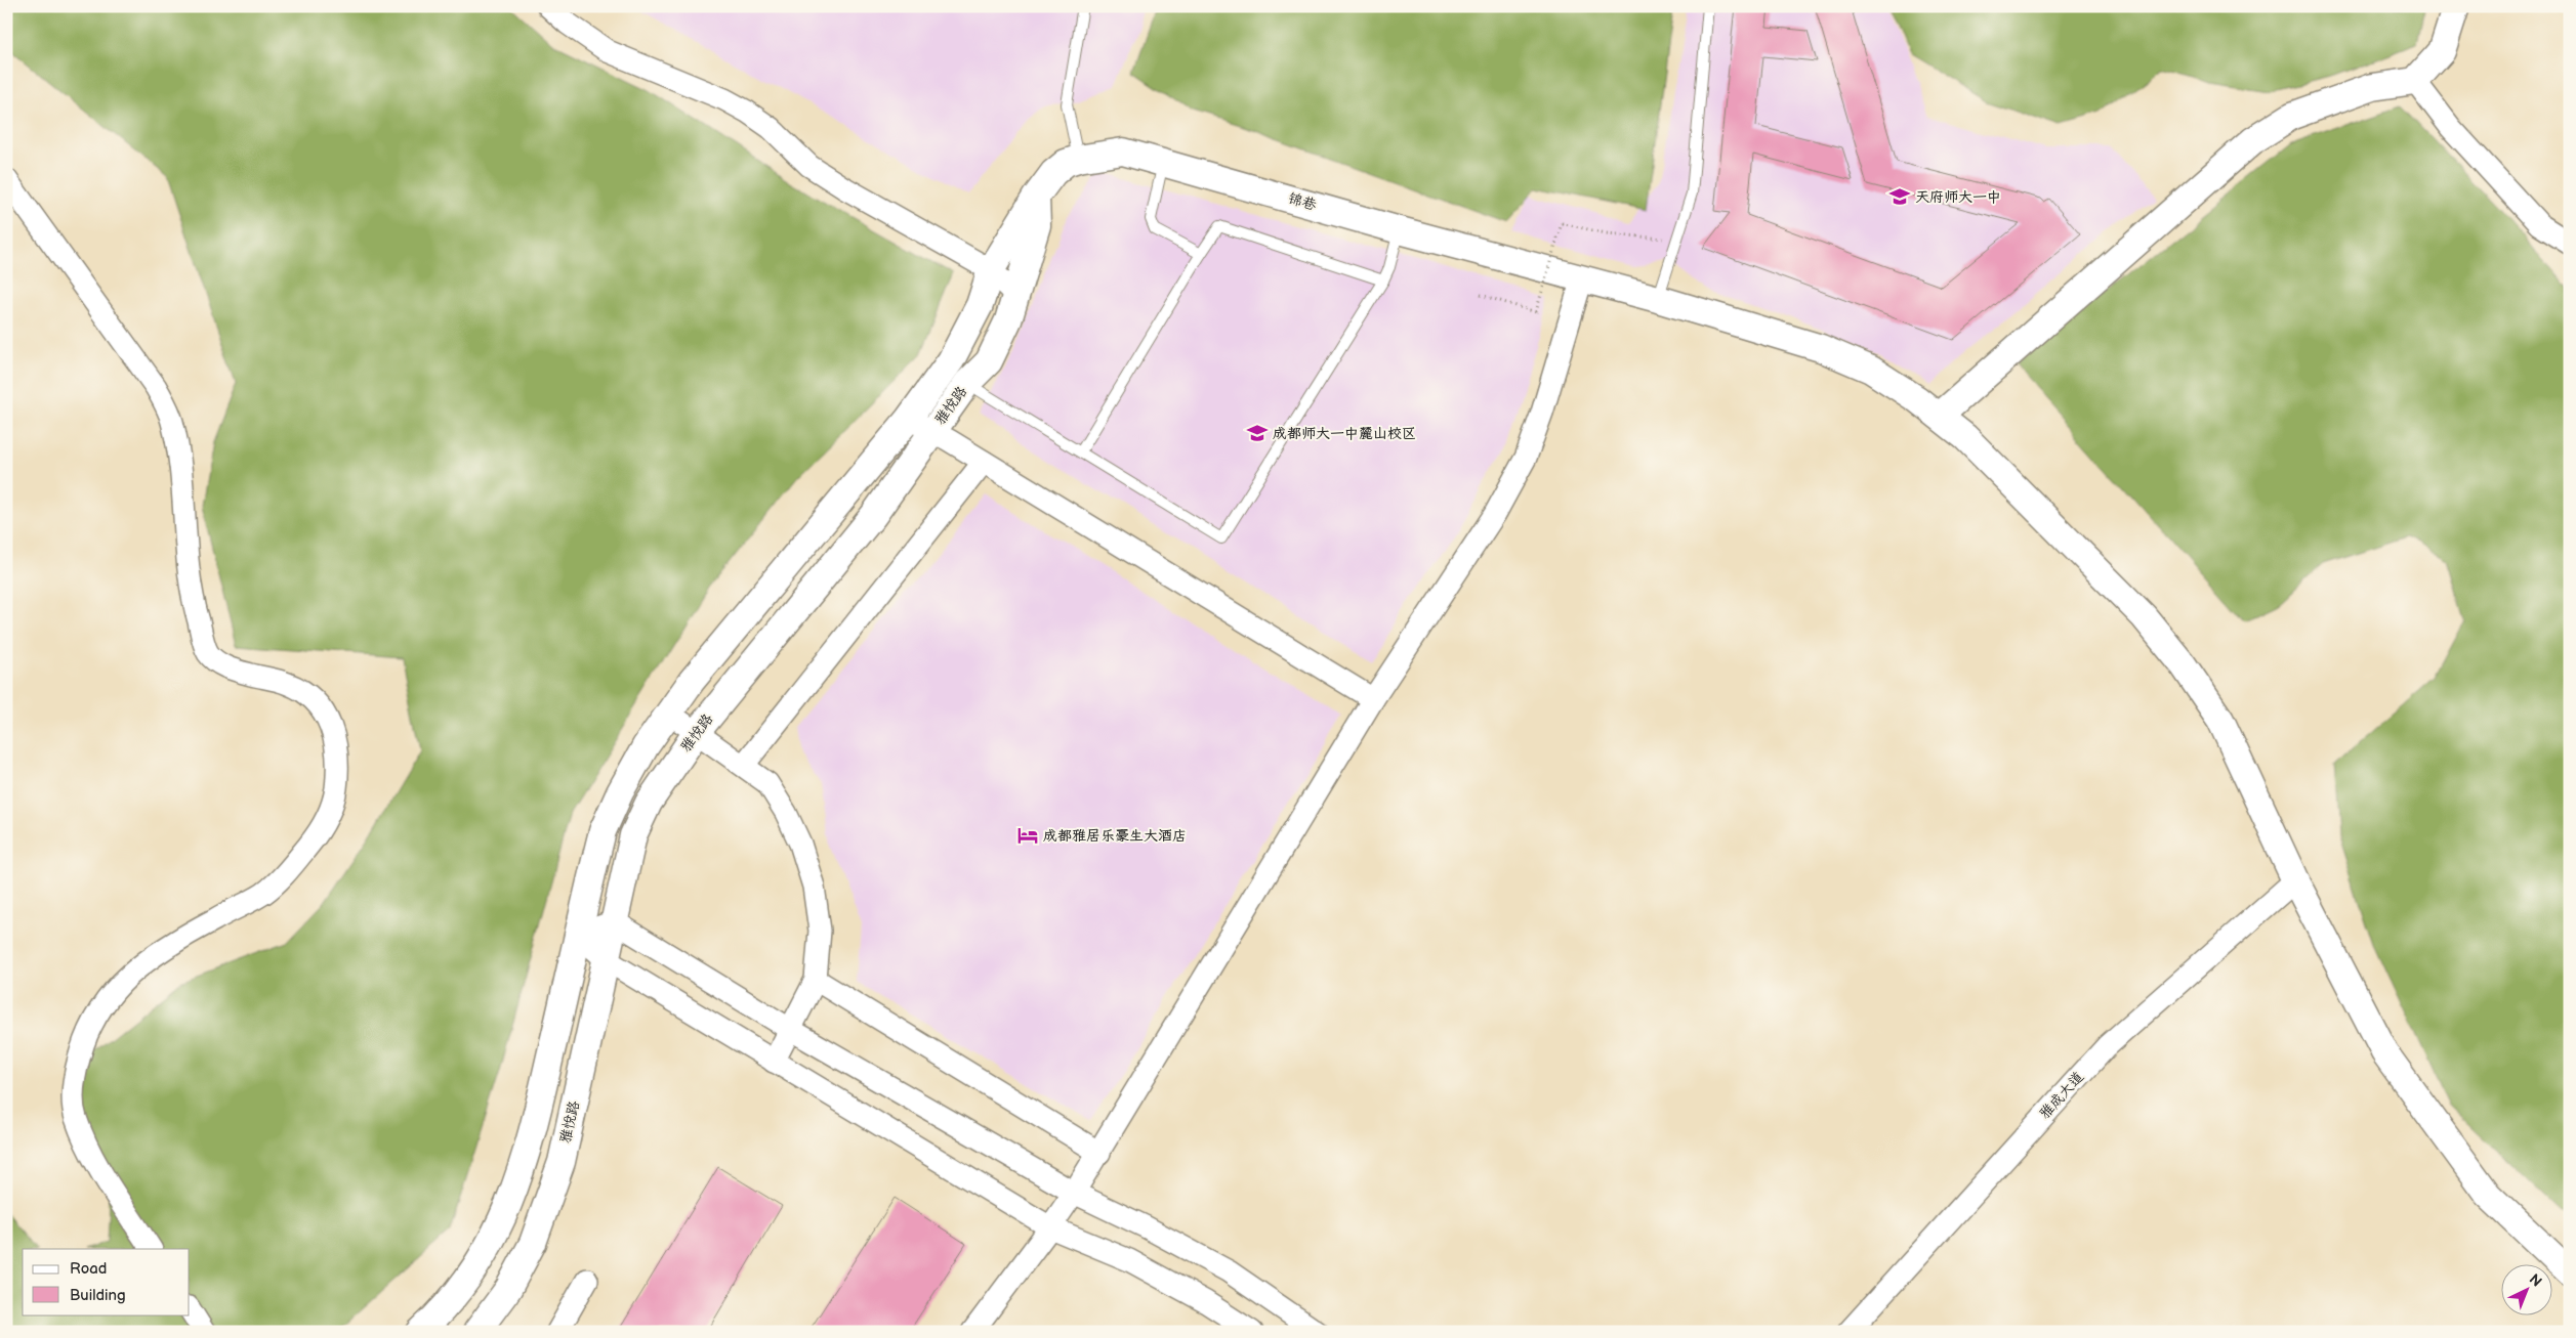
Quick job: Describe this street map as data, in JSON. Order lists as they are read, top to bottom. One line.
{"streets":{"street":["锦巷","雅悦路","雅成大道"]},"crossings":[["锦巷","雅悦路"],["锦巷","雅成大道"]],"places":{"school or university":["天府师大一中","成都师大一中麓山校区"],"hotel":["成都雅居乐豪生大酒店"]},"legend":["Road","Building"],"north":"top right"}
